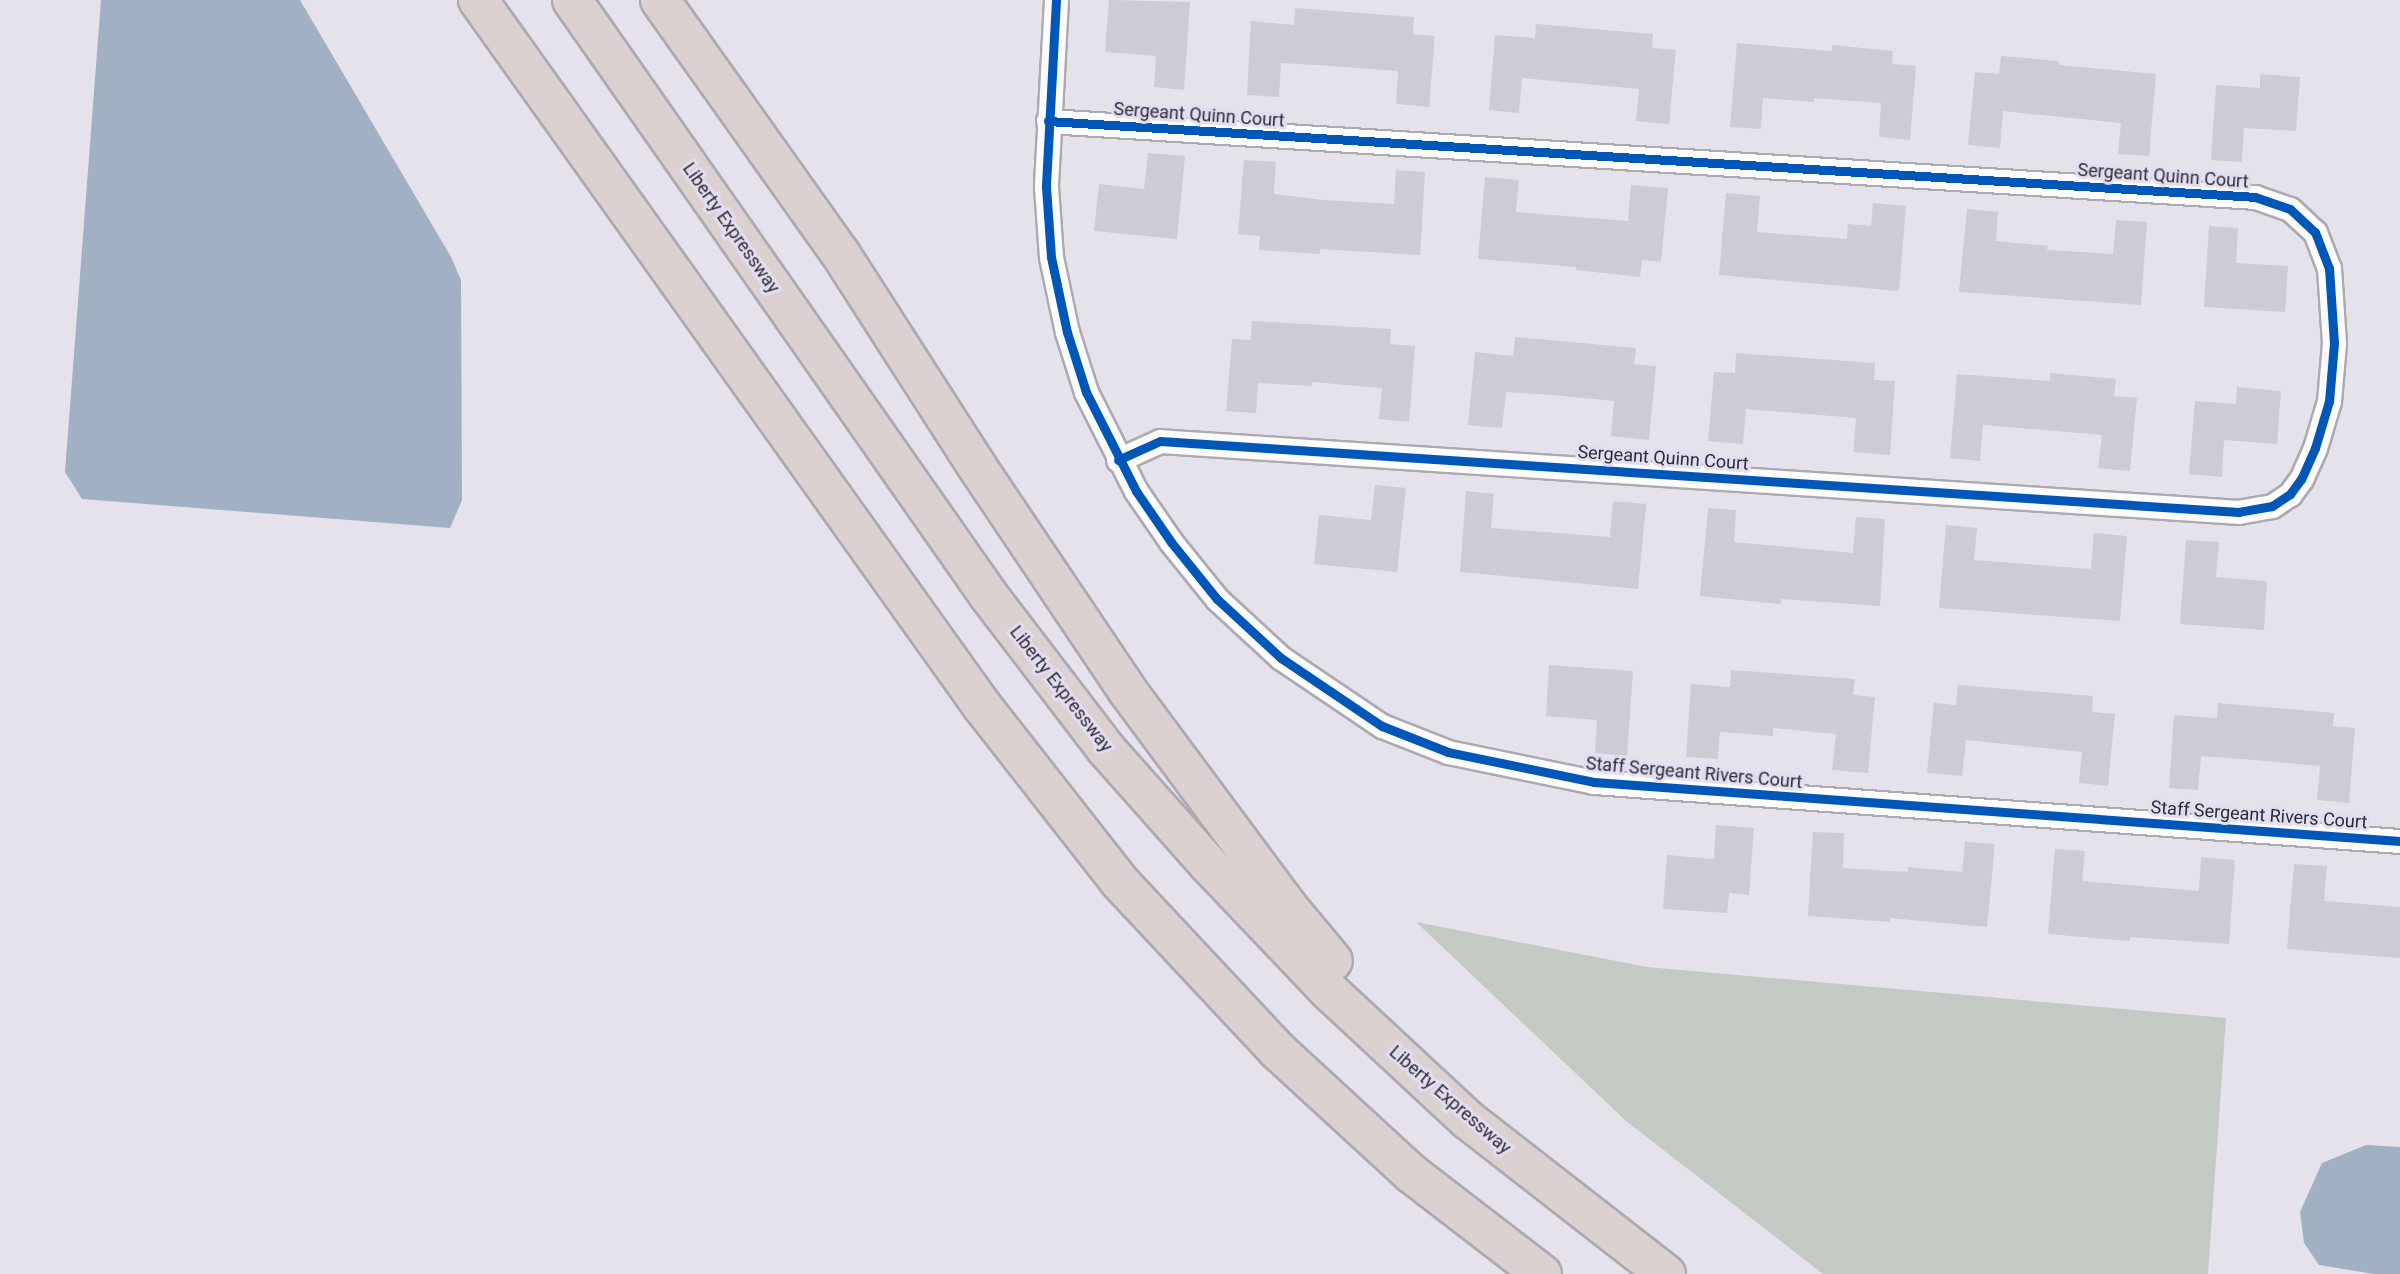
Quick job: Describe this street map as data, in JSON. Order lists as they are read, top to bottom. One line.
{"streets":{"highway":["Liberty Expressway"],"street":["Sergeant Quinn Court","Staff Sergeant Rivers Court"]},"crossings":[["Sergeant Quinn Court","Staff Sergeant Rivers Court"]]}
